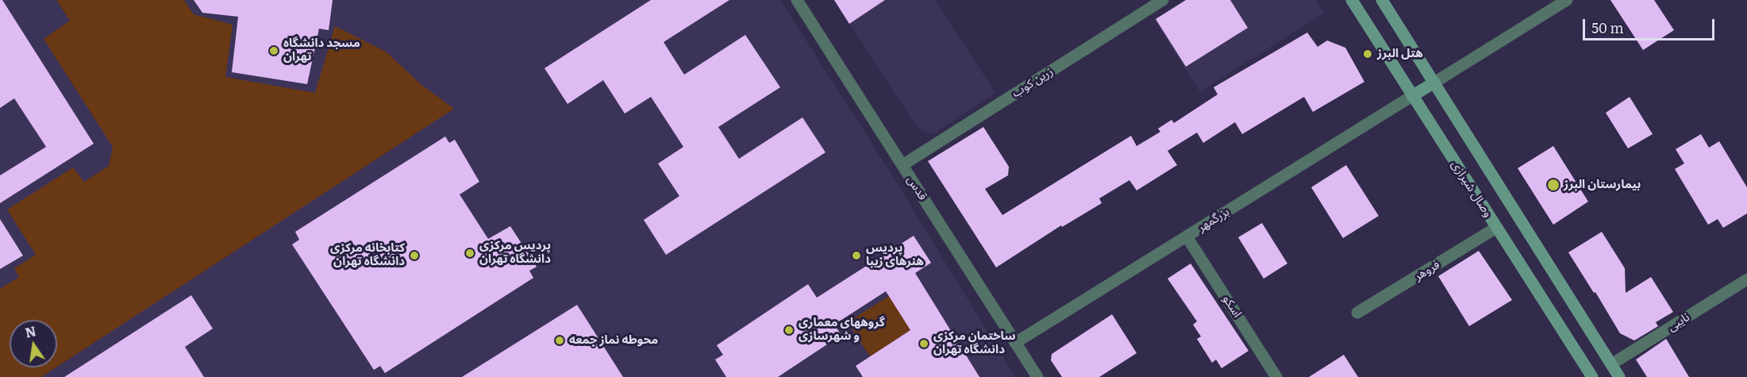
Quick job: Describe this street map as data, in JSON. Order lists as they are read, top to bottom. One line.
{"streets":{"main road":["وصال شیرازی"],"street":["زرین کوب","قدس","بزرگمهر","فروهر","اسکو","نایبی"]},"crossings":[["زرین کوب","قدس"],["قدس","بزرگمهر"],["وصال شیرازی","بزرگمهر"],["وصال شیرازی","فروهر"],["وصال شیرازی","نایبی"],["بزرگمهر","اسکو"]],"places":["مسجد دانشگاه تهران","هتل البرز","بیمارستان البرز","پردیس مرکزی دانشگاه‌ تهران","کتابخانه مرکزی دانشگاه تهران","پردیس هنرهای زیبا","گروههای معماری و شهرسازی","محوطه نماز جمعه","ساختمان مرکزی دانشگاه تهران"],"scale_bar":"50 m","north":"top"}
